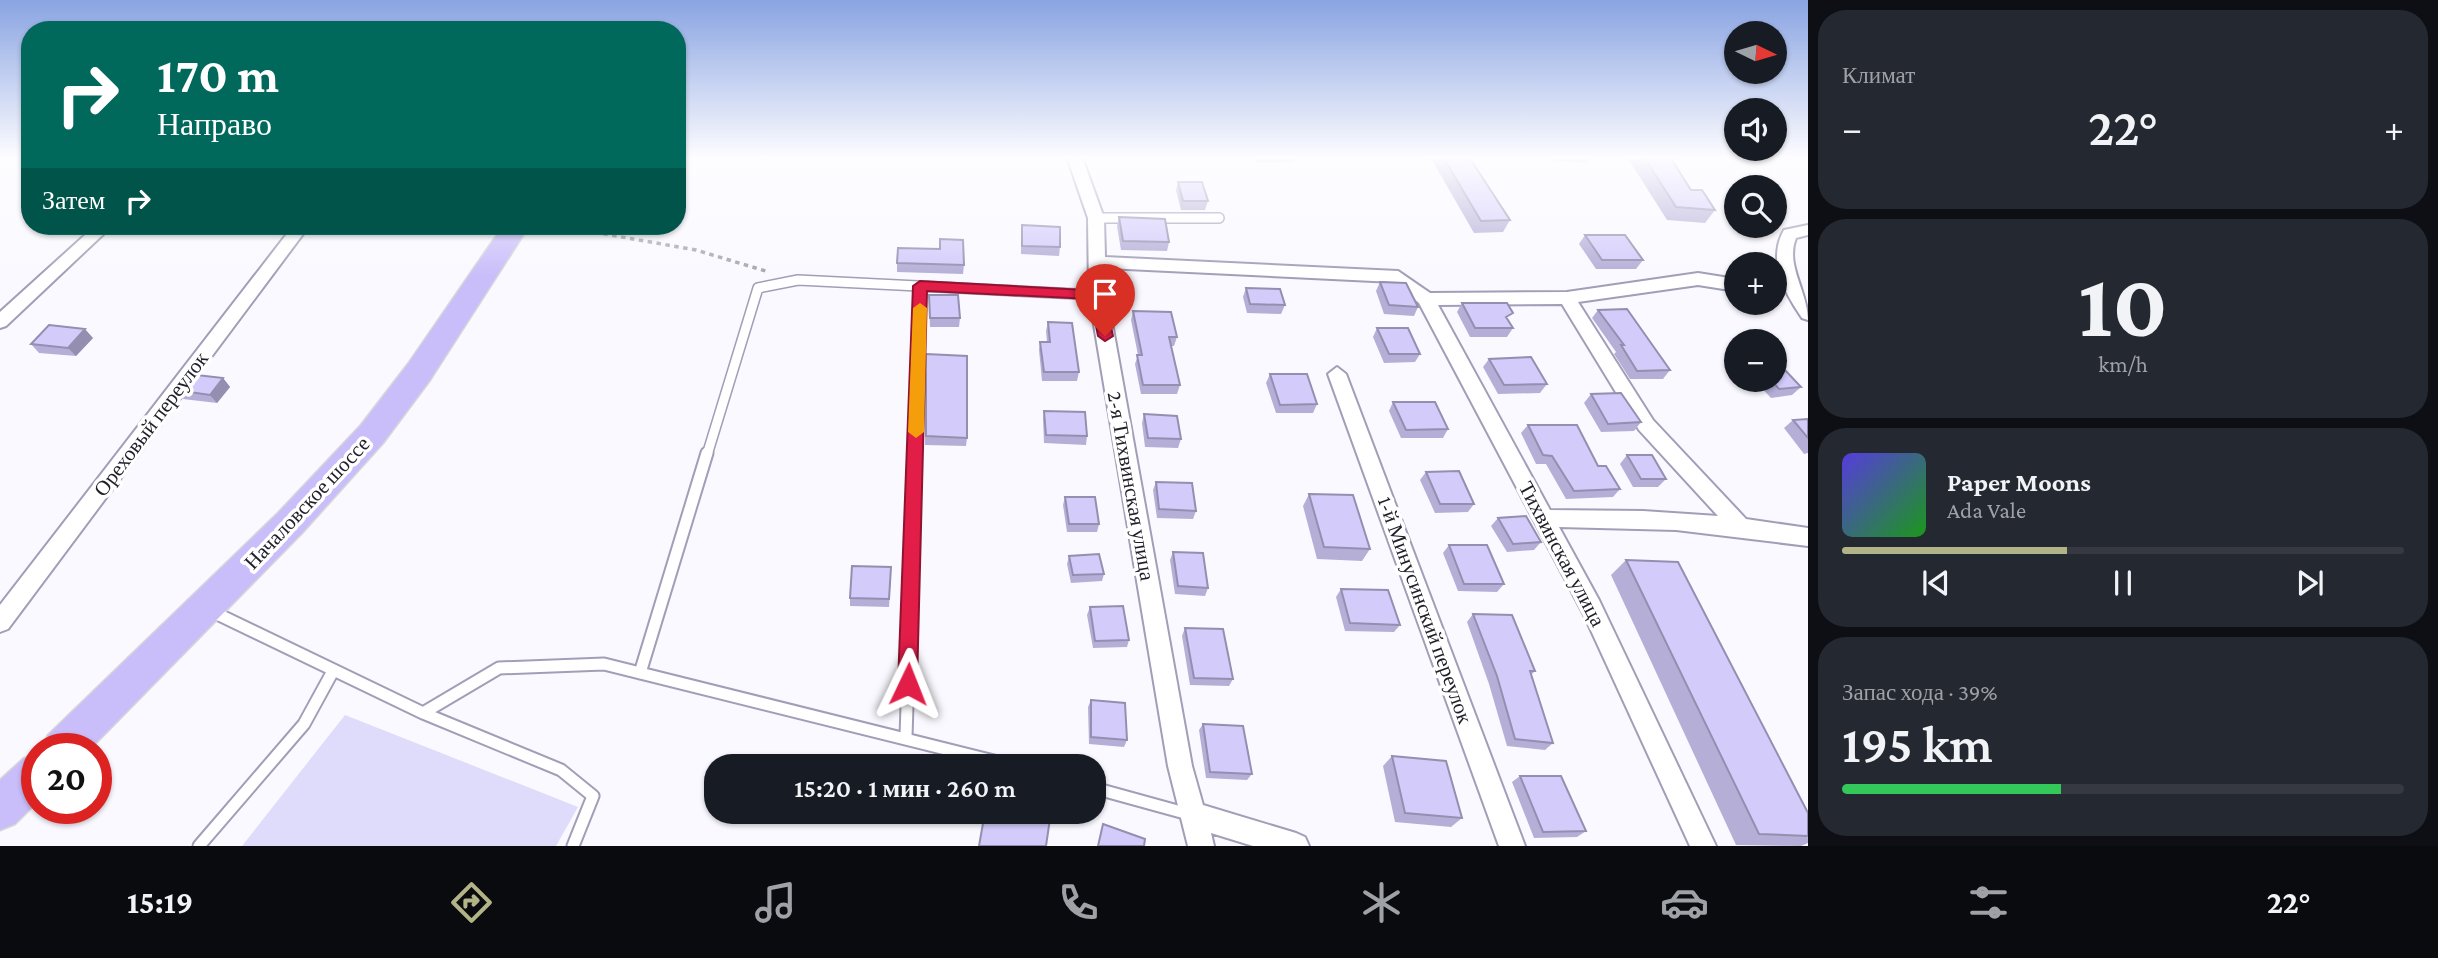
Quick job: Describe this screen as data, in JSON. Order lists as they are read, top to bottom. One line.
{"streets":{"main road":["Началовское шоссе"],"street":["Ореховый переулок","2-я Тихвинская улица","Тихвинская улица","1-й Минусинский переулок"]},"crossings":[["2-я Тихвинская улица","Тихвинская улица"]],"north":"right","page":{"tile":["Климат",["10","km/h"],["Запас хода · 39%","195 km"]],"map_buttons":["+","−"],"turn":["170 m","Направо"],"heat":["−","22°","+"],"then":"Затем","song":["Paper Moons","Ada Vale"],"limit":"20","trip":"15:20 · 1 мин · 260 m","tabs":["15:19","22°"]}}
